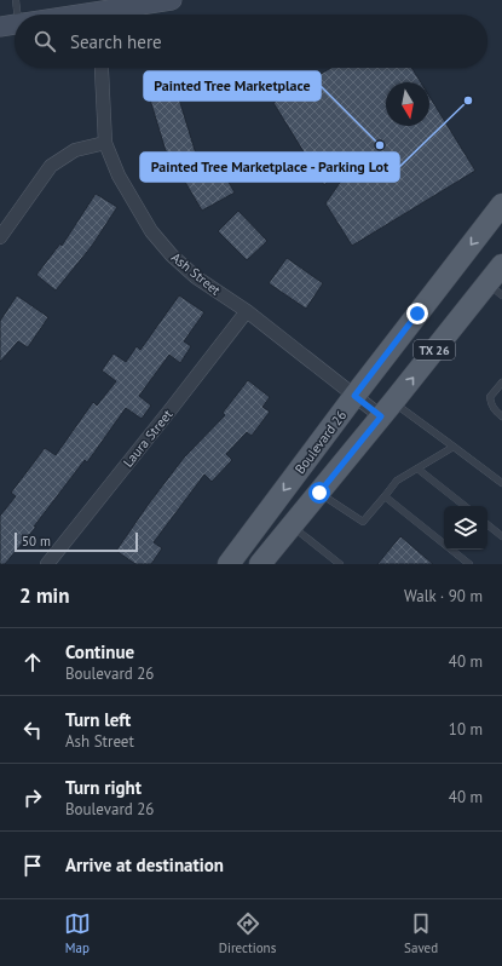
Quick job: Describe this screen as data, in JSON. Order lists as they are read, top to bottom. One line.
{"streets":{"main road":["TX 26","Boulevard 26"],"street":["Ash Street","Laura Street"]},"crossings":[["Ash Street","TX 26"],["Ash Street","Laura Street"],["Ash Street","Boulevard 26"]],"places":["Painted Tree Marketplace - Parking Lot","Painted Tree Marketplace"],"scale_bar":"50 m","north":"bottom","page":{"search":"Search here","scale":"50 m","heading":["2 min","Walk · 90 m"],"list":[["Continue","Boulevard 26","40 m"],["Turn left","Ash Street","10 m"],["Turn right","Boulevard 26","40 m"],"Arrive at destination"],"nav":["Map","Directions","Saved"]}}
